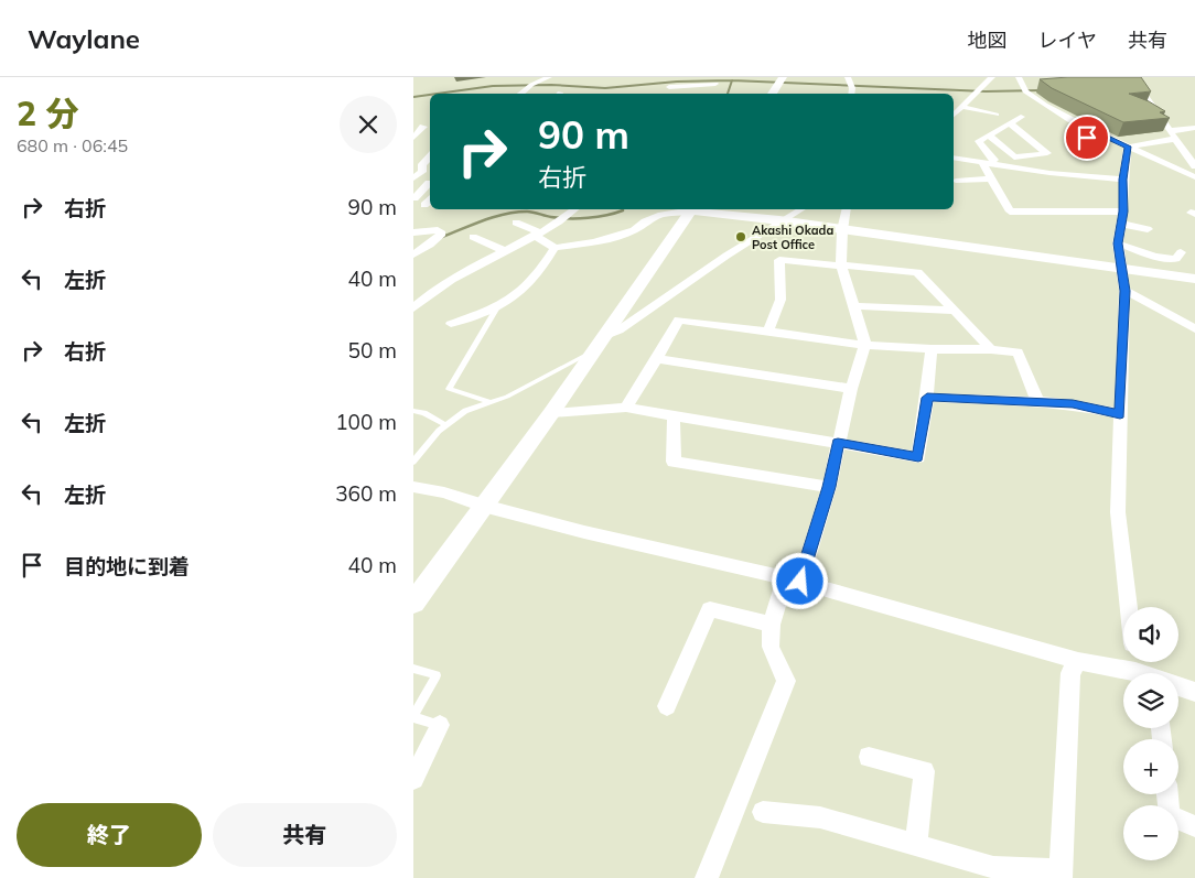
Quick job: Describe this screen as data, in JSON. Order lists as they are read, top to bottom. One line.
{"places":["Akashi Okada Post Office"],"page":{"header":"Waylane","nav":["地図","レイヤ","共有"],"heading":["2 分","680 m · 06:45"],"turn":["90 m","右折"],"list":[{"name":"右折","value":"90 m"},{"name":"左折","value":"40 m"},{"name":"右折","value":"50 m"},{"name":"左折","value":"100 m"},{"name":"左折","value":"360 m"},{"name":"目的地に到着","value":"40 m"}],"map_buttons":["+","−"],"buttons":["終了","共有"]}}
